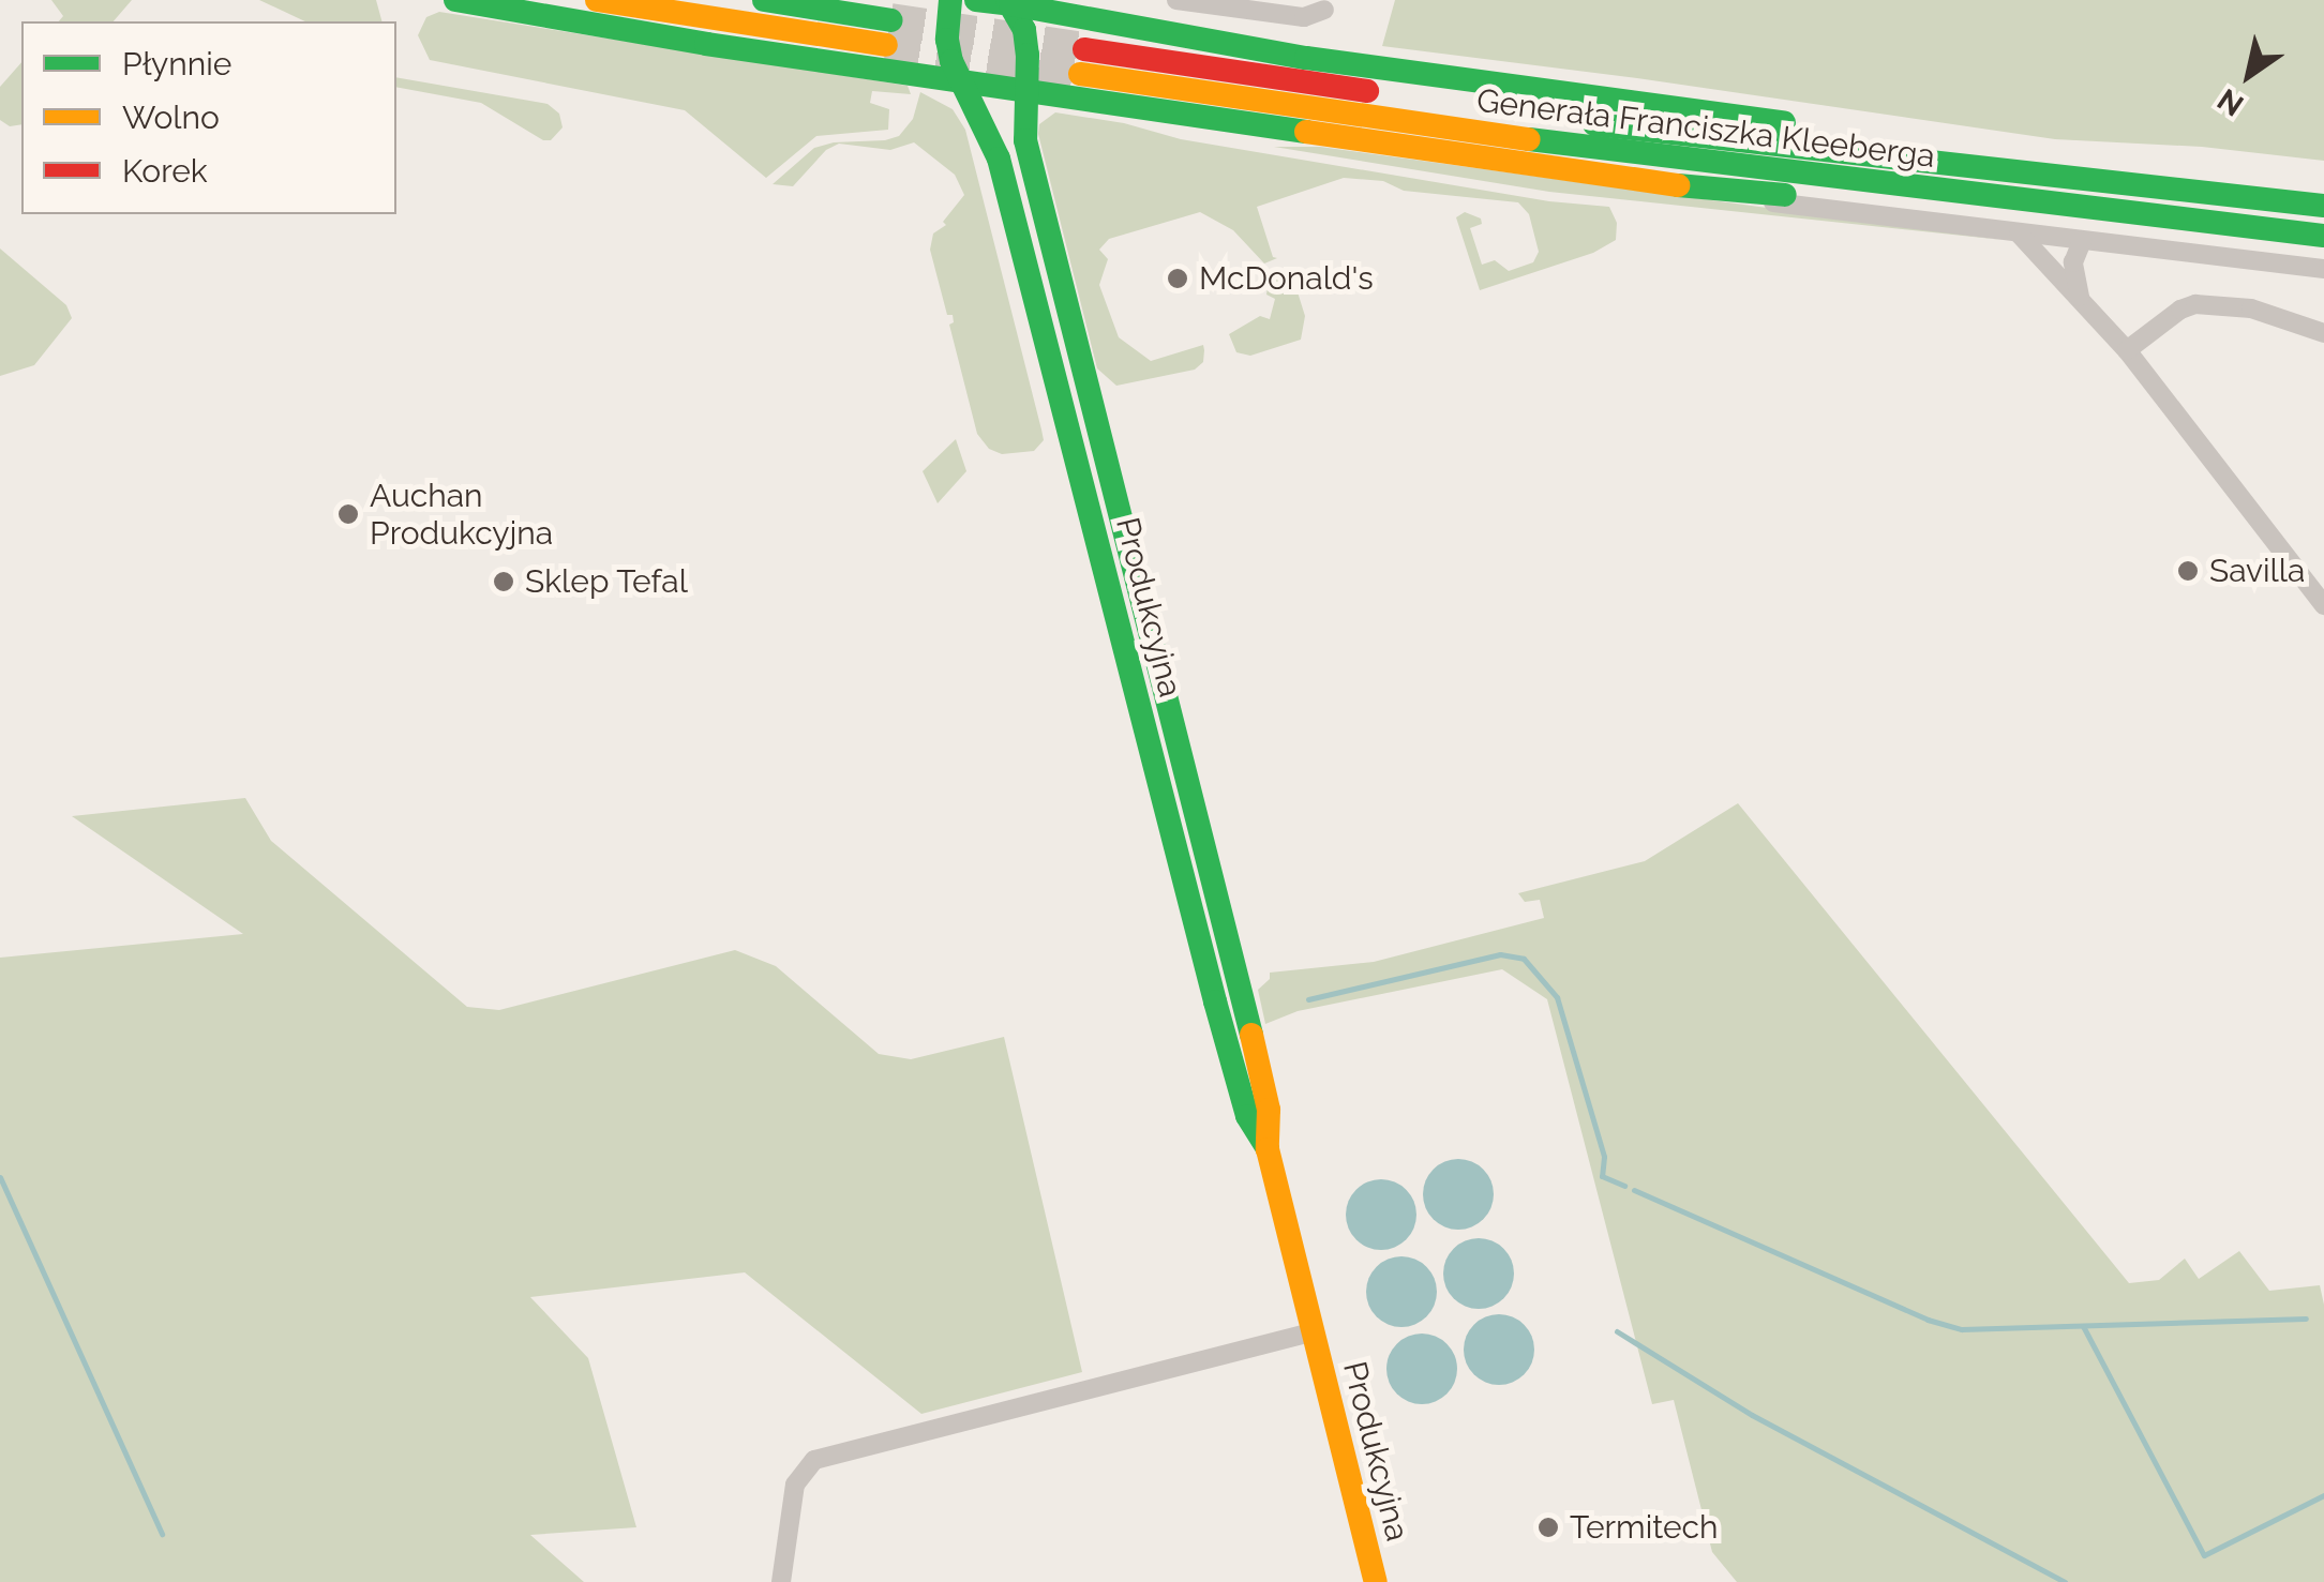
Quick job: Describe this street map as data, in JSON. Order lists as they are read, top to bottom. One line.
{"streets":{"main road":["Generała Franciszka Kleeberga","Produkcyjna"]},"places":["McDonald's","Auchan Produkcyjna","Savilla","Sklep Tefal","Termitech"],"legend":["Płynnie","Wolno","Korek"],"north":"bottom left"}
